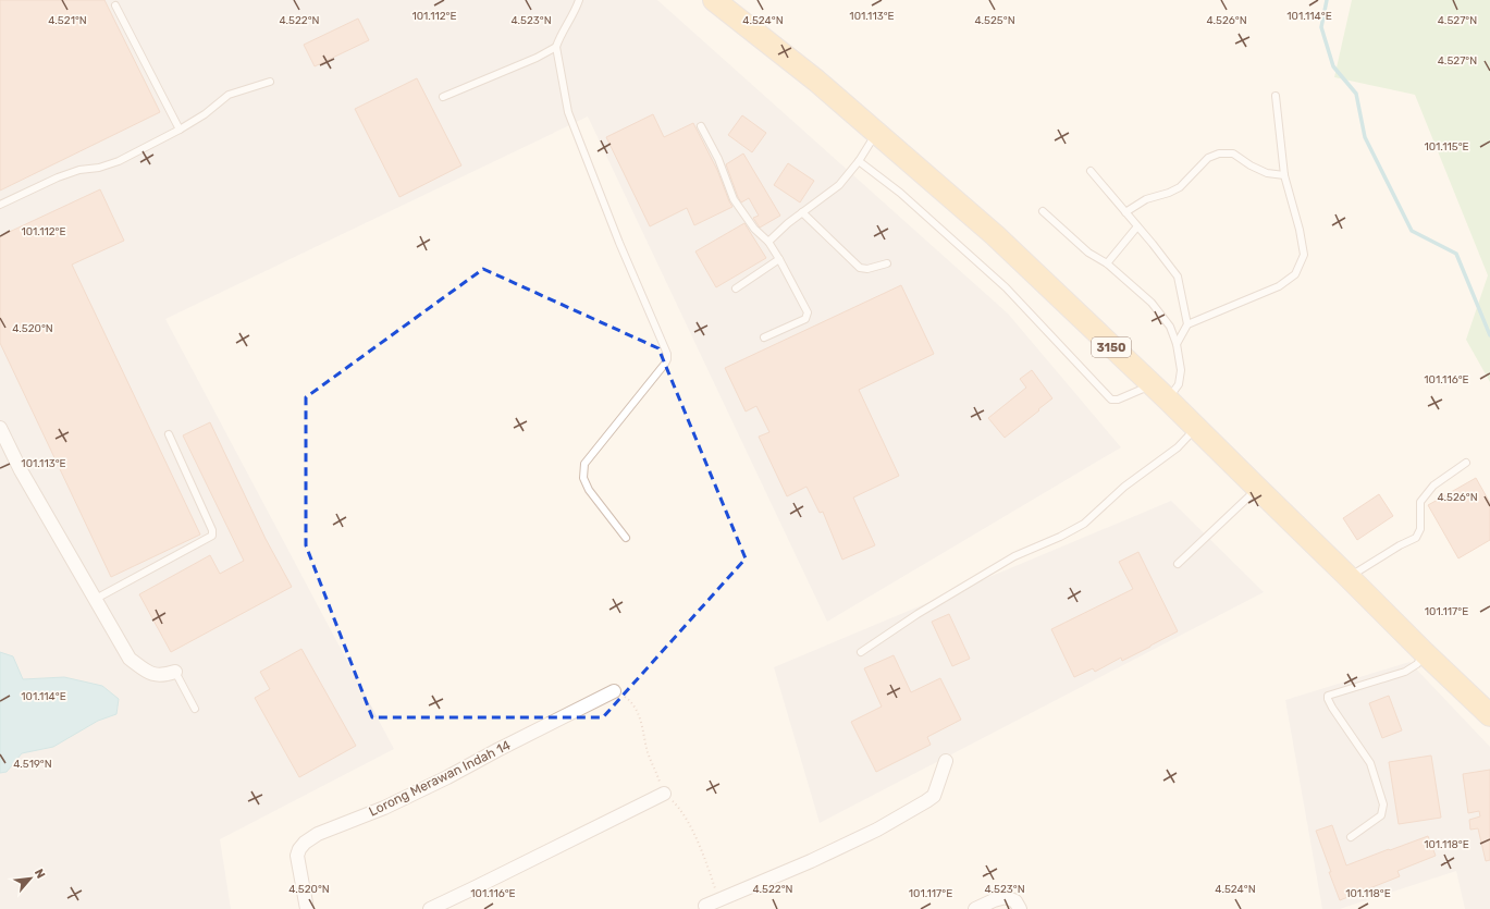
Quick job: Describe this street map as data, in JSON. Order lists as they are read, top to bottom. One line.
{"streets":{"main road":["3150"],"street":["Lorong Merawan Indah 14"]},"north":"top right","coordinates":["101.112°E","101.113°E","101.114°E","4.521°N","4.522°N","4.523°N","4.524°N","4.525°N","4.526°N","4.527°N","101.115°E","4.520°N","101.116°E","101.117°E","4.519°N","101.118°E"]}
